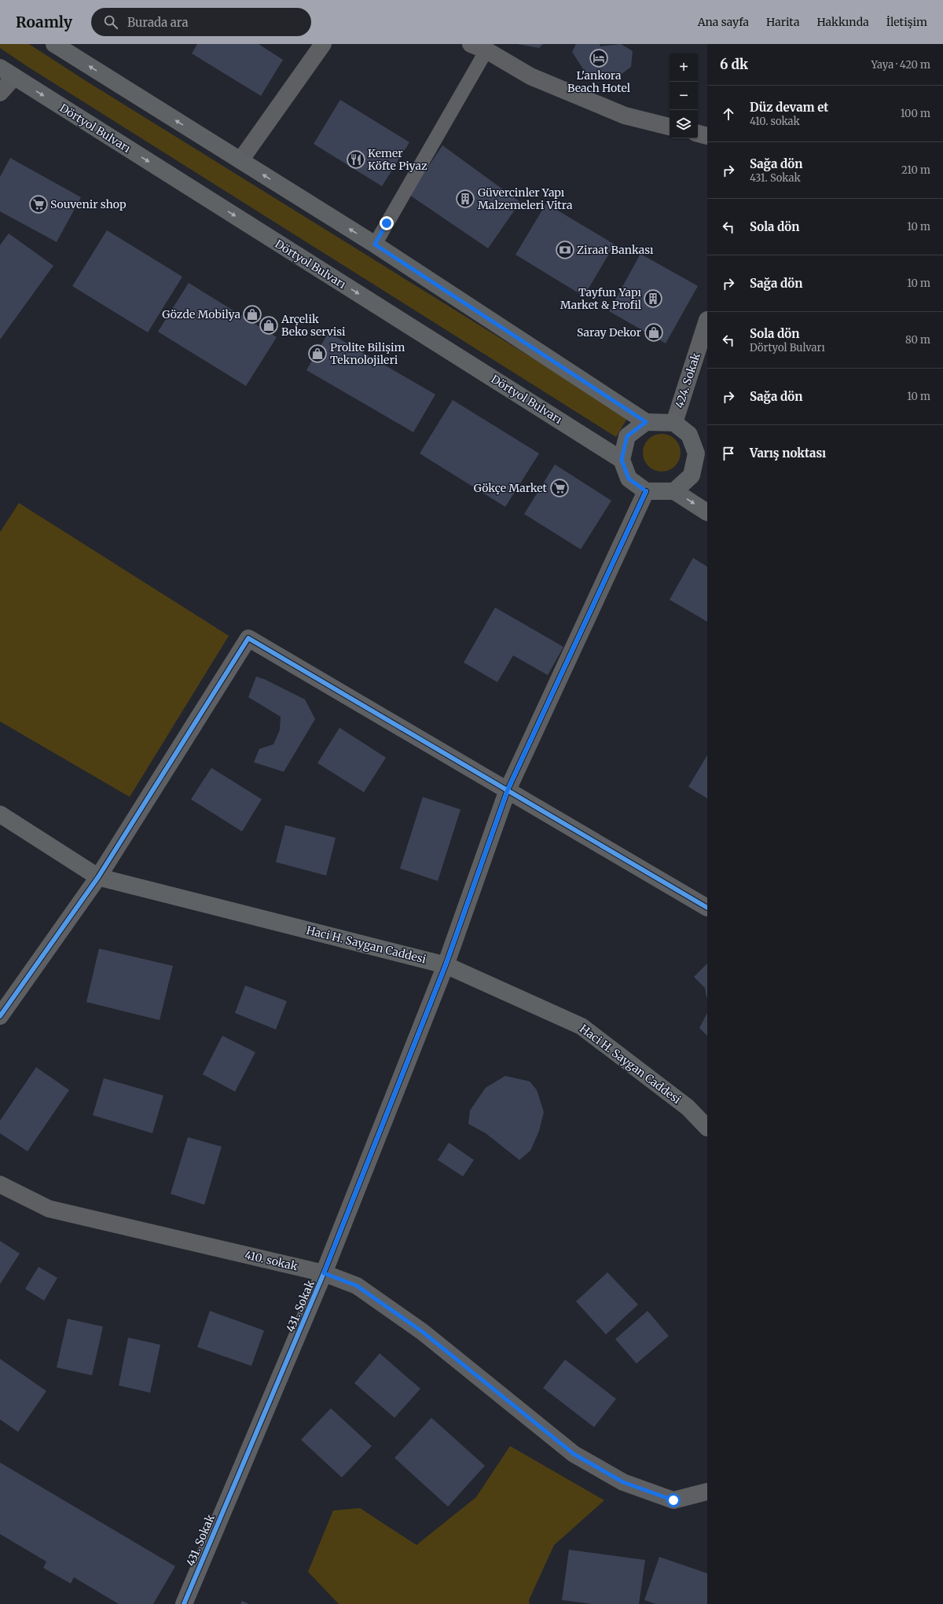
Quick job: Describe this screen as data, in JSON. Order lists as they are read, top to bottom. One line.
{"streets":{"main road":["Dörtyol Bulvarı","Haci H. Saygan Caddesi"],"street":["424. Sokak","410. sokak","431. Sokak"]},"crossings":[["Dörtyol Bulvarı","424. Sokak"],["Dörtyol Bulvarı","431. Sokak"],["424. Sokak","431. Sokak"],["Haci H. Saygan Caddesi","431. Sokak"],["410. sokak","431. Sokak"]],"places":{"hotel":["L'ankora Beach Hotel"],"restaurant":["Kemer Köfte Piyaz"],"building":["Güvercinler Yapı Malzemeleri Vitra","Tayfun Yapı Market & Profil"],"supermarket":["Souvenir shop","Gökçe Market"],"bank":["Ziraat Bankası"],"shop":["Gözde Mobilya","Arçelik Beko servisi","Saray Dekor","Prolite Bilişim Teknolojileri"]},"page":{"header":"Roamly","search":"Burada ara","nav":["Ana sayfa","Harita","Hakkında","İletişim"],"heading":["6 dk","Yaya · 420 m"],"map_buttons":["+","−"],"list":[["Düz devam et","410. sokak","100 m"],["Sağa dön","431. Sokak","210 m"],["Sola dön","10 m"],["Sağa dön","10 m"],["Sola dön","Dörtyol Bulvarı","80 m"],["Sağa dön","10 m"],"Varış noktası"]}}
